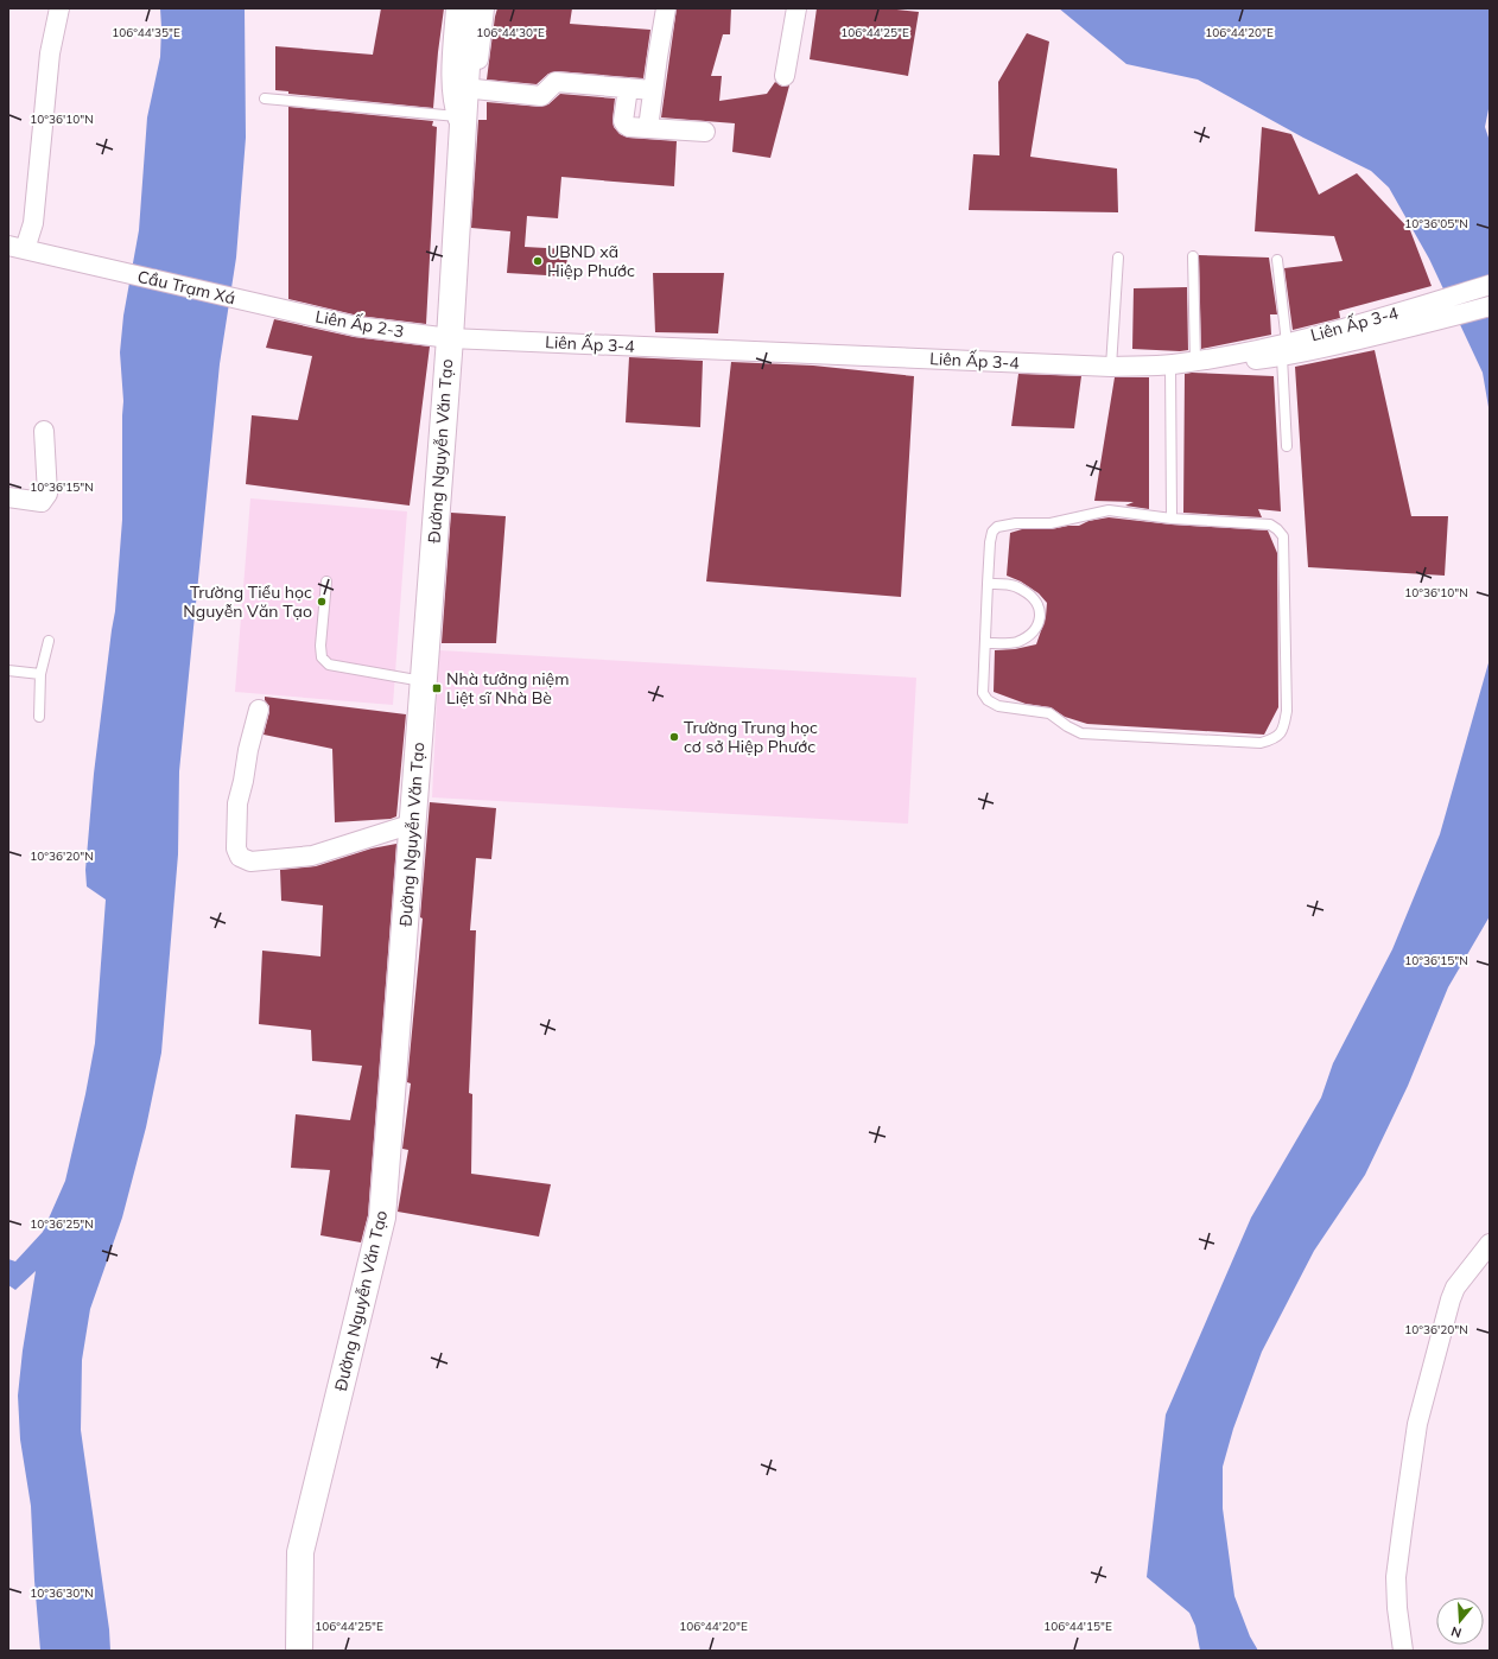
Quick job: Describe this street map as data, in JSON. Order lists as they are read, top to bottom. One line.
{"streets":{"main road":["Đường Nguyễn Văn Tạo"],"street":["Cầu Trạm Xá","Liên Ấp 2-3","Liên Ấp 3-4"]},"crossings":[["Cầu Trạm Xá","Liên Ấp 2-3"],["Liên Ấp 2-3","Liên Ấp 3-4"],["Liên Ấp 2-3","Đường Nguyễn Văn Tạo"],["Liên Ấp 3-4","Đường Nguyễn Văn Tạo"]],"places":{"other":["UBND xã Hiệp Phước","Trường Tiểu học Nguyễn Văn Tạo","Trường Trung học cơ sở Hiệp Phước"],"transit":["Nhà tưởng niệm Liệt sĩ Nhà Bè"]},"north":"bottom","coordinates":["106°44'35\"E","106°44'30\"E","106°44'25\"E","106°44'20\"E","10°36'10\"N","10°36'05\"N","10°36'15\"N","10°36'20\"N","10°36'25\"N","10°36'30\"N","106°44'15\"E"]}
